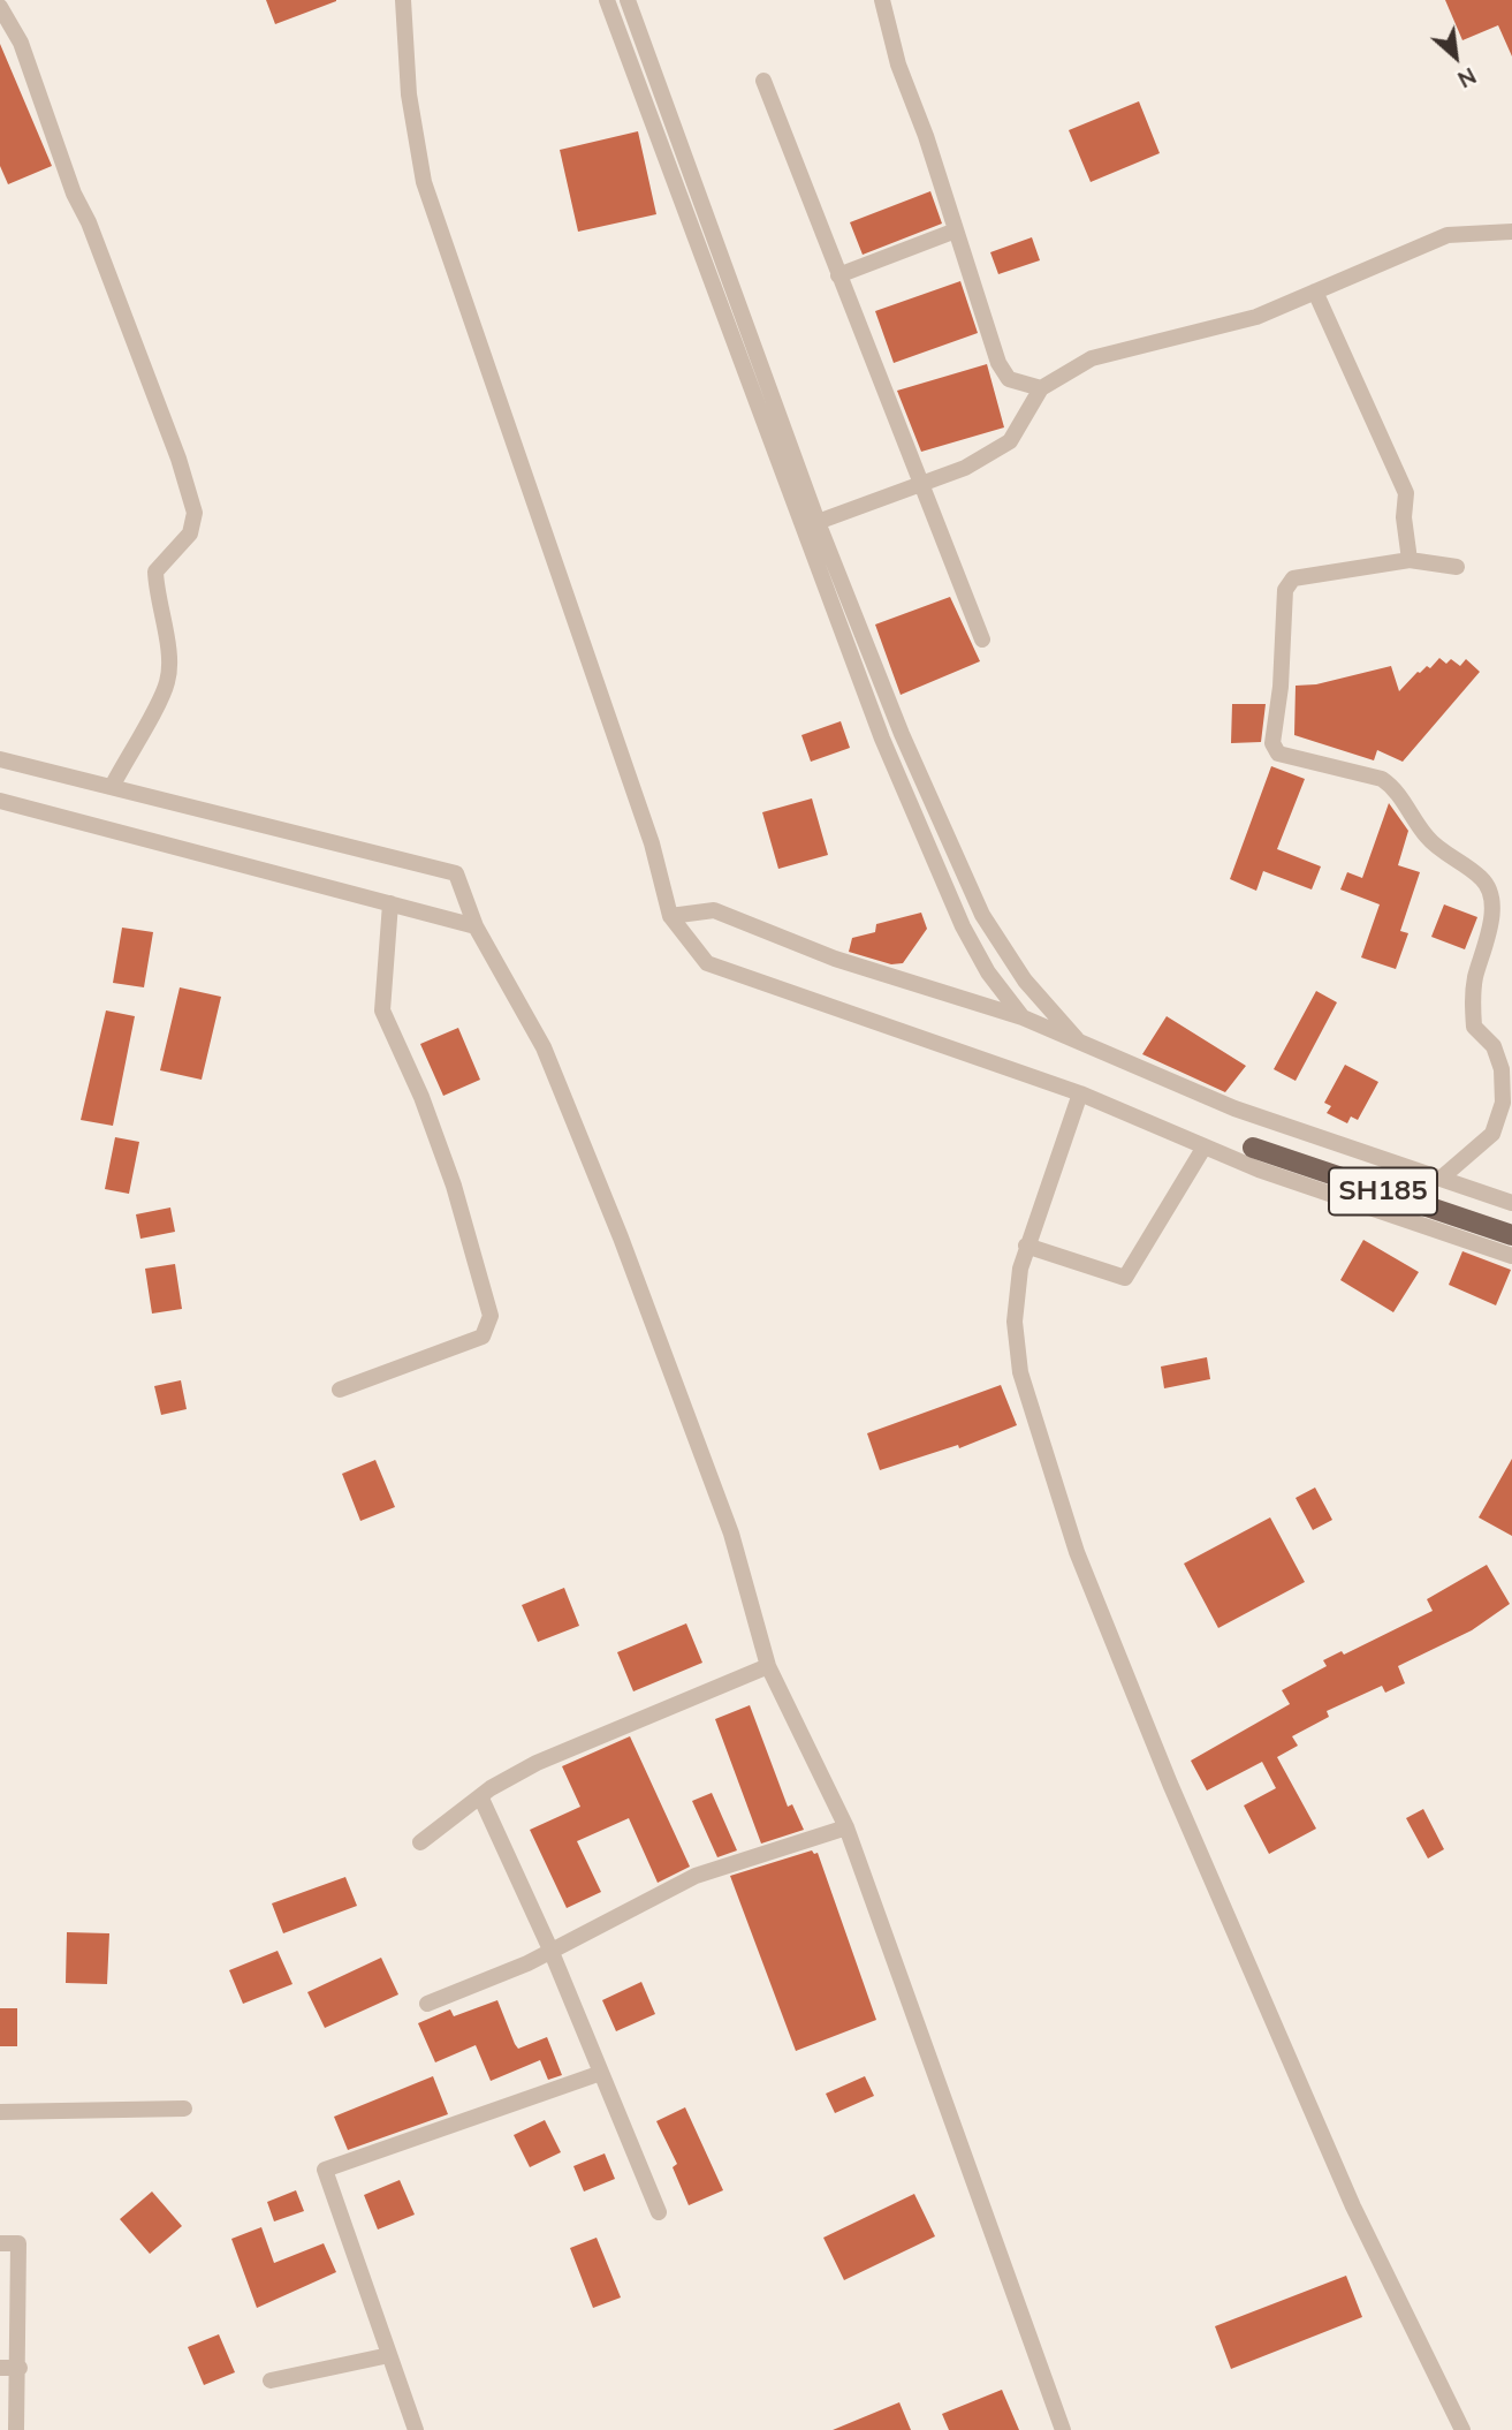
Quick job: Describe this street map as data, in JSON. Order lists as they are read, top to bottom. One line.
{"streets":{"main road":["SH185"]},"north":"bottom right"}
